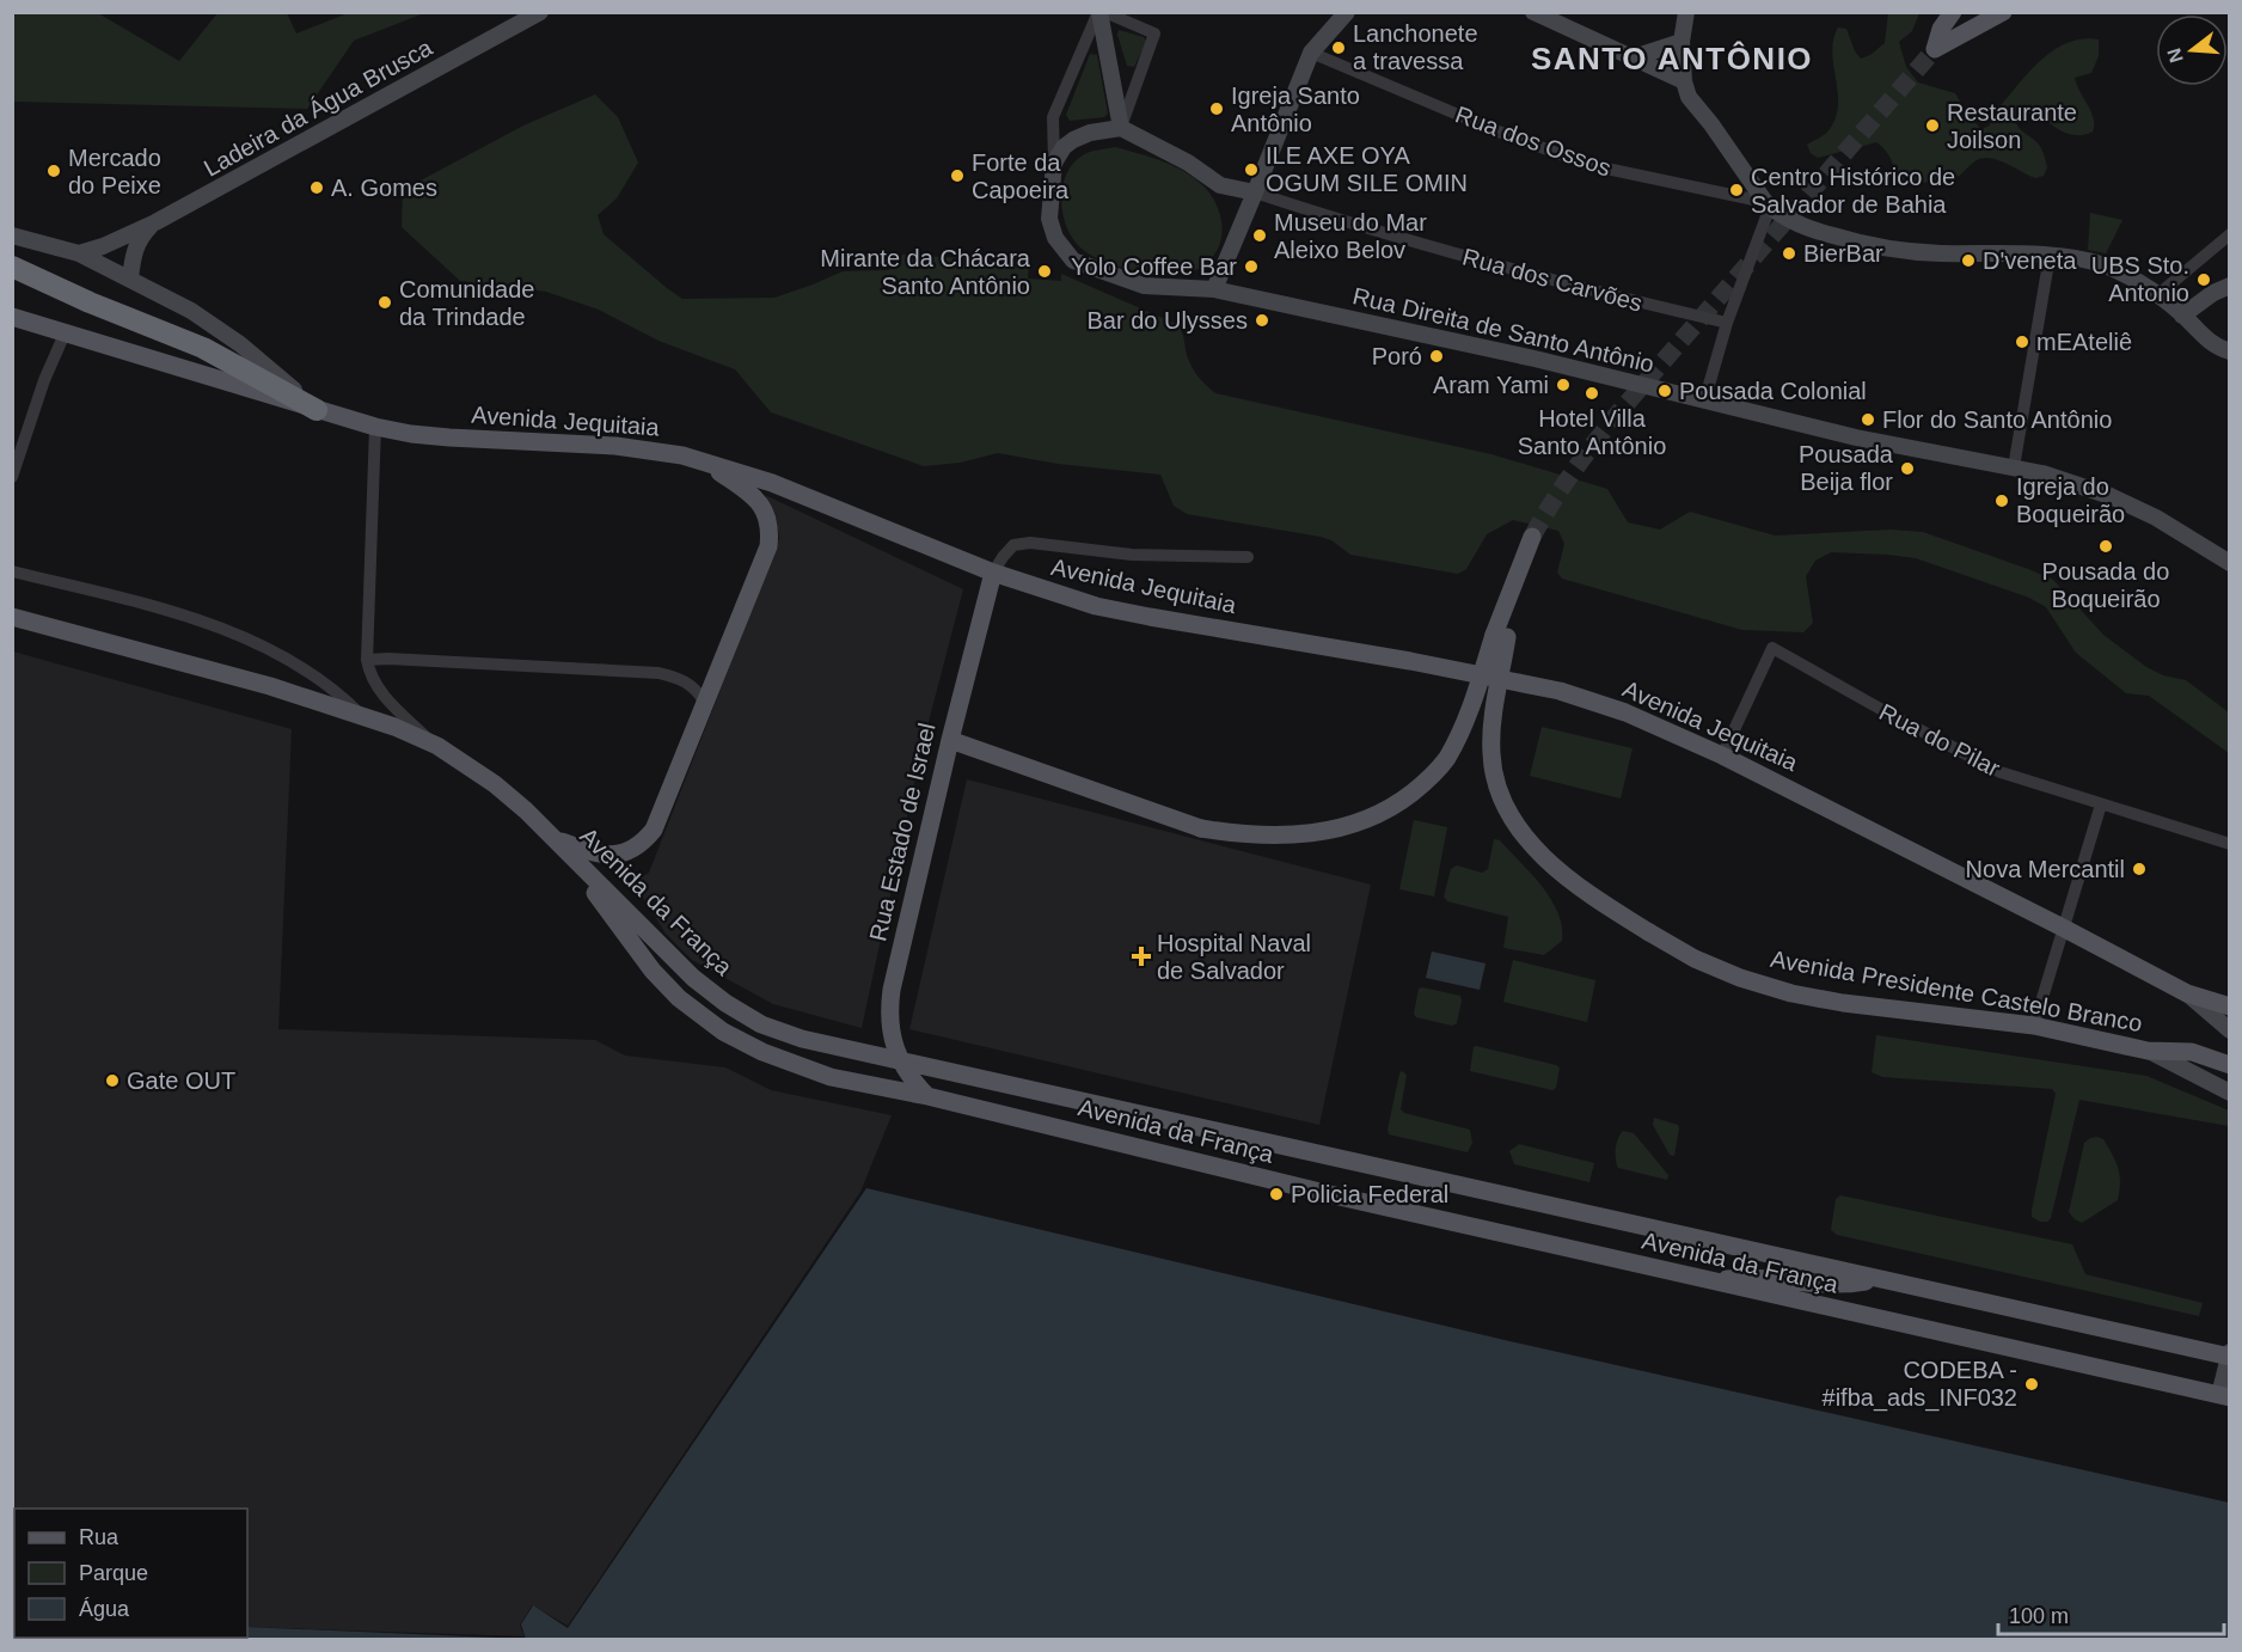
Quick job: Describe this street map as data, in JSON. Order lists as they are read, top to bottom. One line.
{"streets":{"main road":["Avenida Jequitaia","Rua Estado de Israel","Avenida da França","Avenida Presidente Castelo Branco"],"street":["Ladeira da Água Brusca","Rua dos Ossos","Rua dos Carvões","Rua Direita de Santo Antônio","Rua do Pilar"]},"crossings":[["Avenida Jequitaia","Rua do Pilar"],["Avenida Jequitaia","Rua Estado de Israel"],["Rua Estado de Israel","Avenida da França"],["Rua Estado de Israel","Avenida Presidente Castelo Branco"]],"districts":["SANTO ANTÔNIO"],"places":{"other":["Lanchonete a travessa","Igreja Santo Antônio","Restaurante Joilson","ILE AXE OYA OGUM SILE OMIN","Mercado do Peixe","Forte da Capoeira","A. Gomes","Centro Histórico de Salvador de Bahia","Museu do Mar Aleixo Belov","BierBar","D'veneta","Yolo Coffee Bar","Mirante da Chácara Santo Antônio","UBS Sto. Antonio","Comunidade da Trindade","Bar do Ulysses","mEAteliê","Poró","Aram Yami","Pousada Colonial","Hotel Villa Santo Antônio","Flor do Santo Antônio","Pousada Beija flor","Igreja do Boqueirão","Pousada do Boqueirão","Nova Mercantil","Gate OUT","Policia Federal","CODEBA - #ifba_ads_INF032"],"health":["Hospital Naval de Salvador"]},"legend":["Rua","Parque","Água"],"scale_bar":"100 m","north":"left"}
